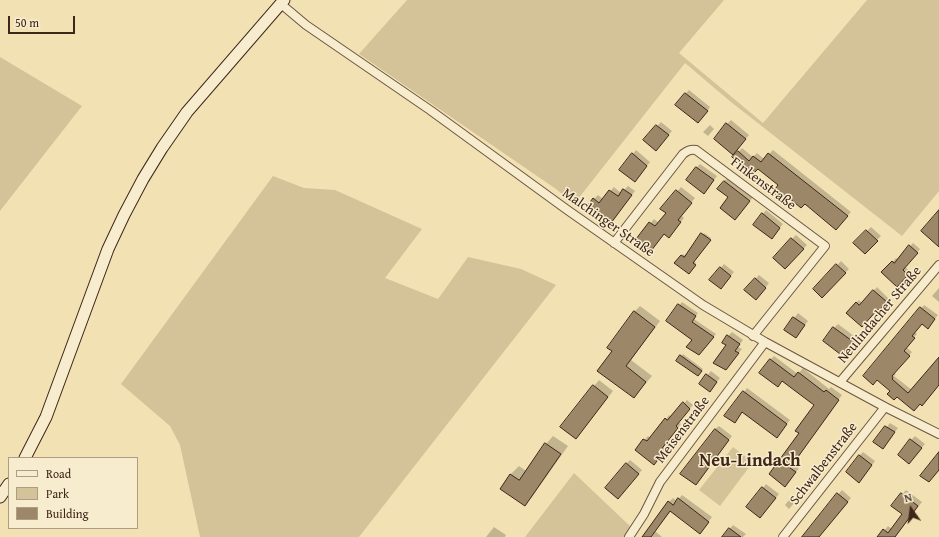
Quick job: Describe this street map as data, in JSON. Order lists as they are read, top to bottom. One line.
{"streets":{"street":["Finkenstraße","Malchinger Straße","Neulindacher Straße","Meisenstraße","Schwalbenstraße"]},"crossings":[["Finkenstraße","Malchinger Straße"],["Malchinger Straße","Neulindacher Straße"],["Malchinger Straße","Meisenstraße"],["Malchinger Straße","Schwalbenstraße"]],"districts":["Neu-Lindach"],"legend":["Road","Park","Building"],"scale_bar":"50 m","north":"top"}
